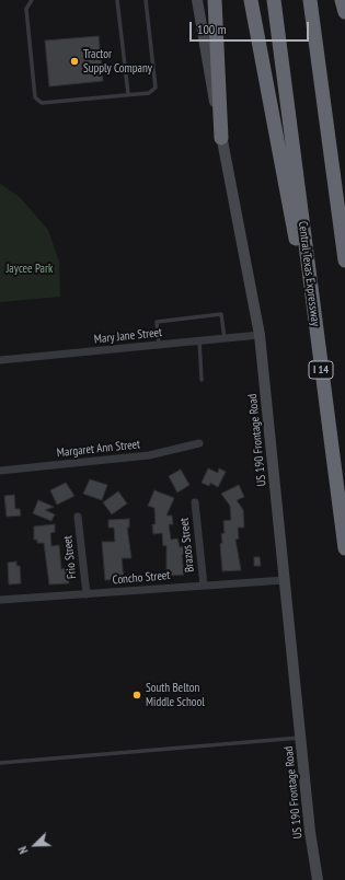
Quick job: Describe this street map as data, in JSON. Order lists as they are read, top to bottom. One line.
{"streets":{"highway":["Central Texas Expressway","I 14"],"main road":["US 190 Frontage Road"],"street":["Mary Jane Street","Margaret Ann Street","Brazos Street","Frio Street","Concho Street"]},"crossings":[["Mary Jane Street","US 190 Frontage Road"],["US 190 Frontage Road","Concho Street"],["Brazos Street","Concho Street"],["Frio Street","Concho Street"]],"parks":["Jaycee Park"],"places":["Tractor Supply Company","South Belton Middle School"],"scale_bar":"100 m","north":"bottom left"}
